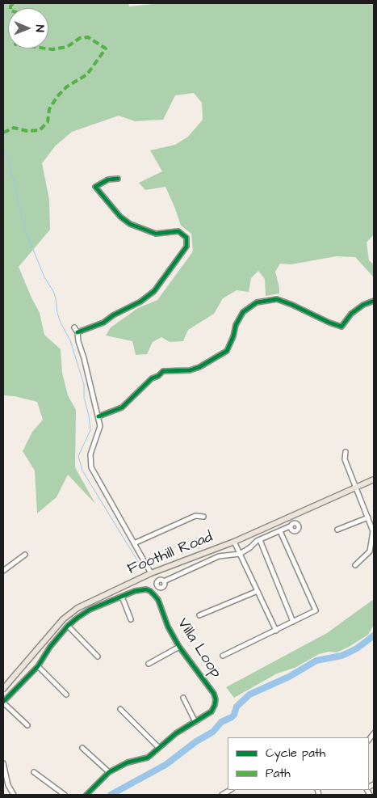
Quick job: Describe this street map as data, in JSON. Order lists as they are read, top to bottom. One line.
{"streets":{"main road":["Foothill Road"],"street":["Villa Loop"]},"legend":["Cycle path","Path"],"north":"right"}
